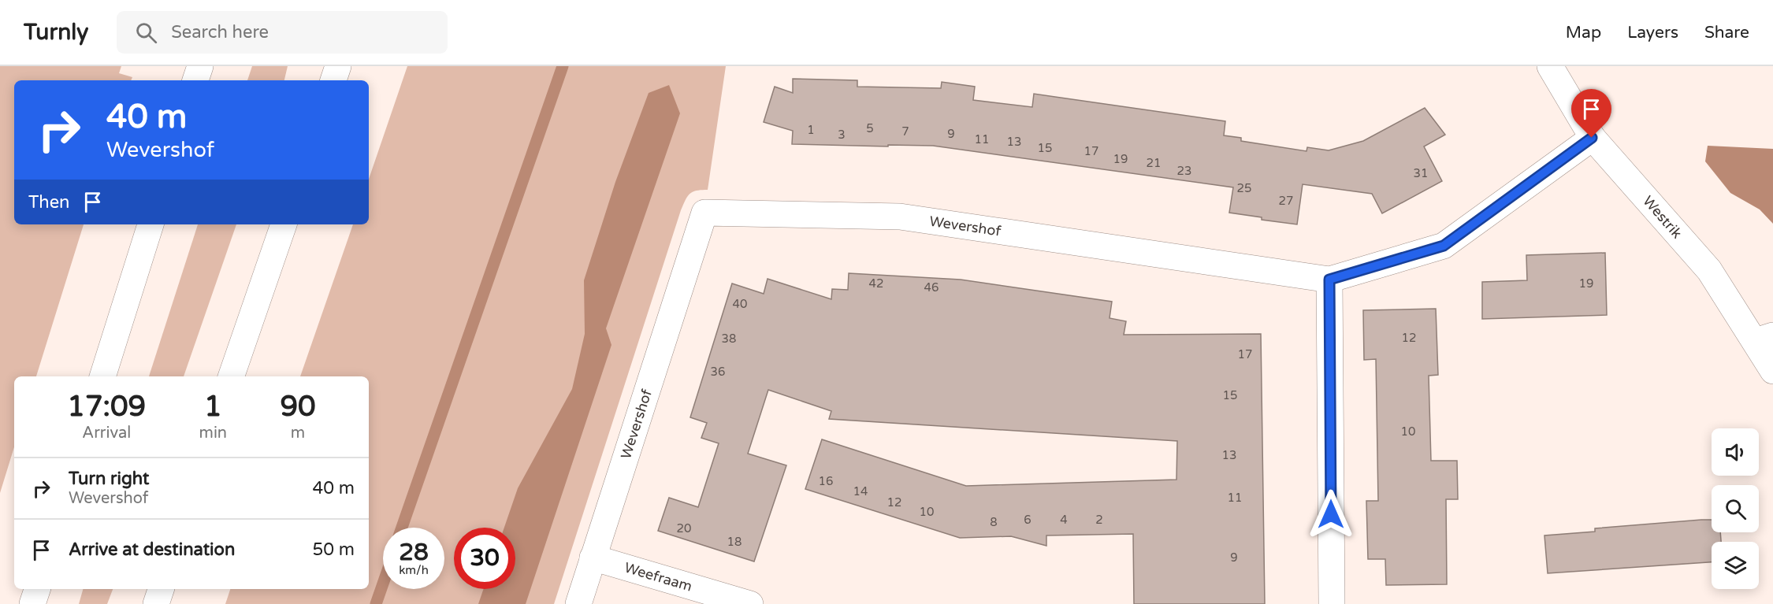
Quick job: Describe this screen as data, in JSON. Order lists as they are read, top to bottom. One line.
{"streets":{"main road":["Westrik","Wevershof","Weefraam"]},"crossings":[["Westrik","Wevershof"],["Wevershof","Weefraam"]],"house_numbers":["5","1","7","9","3","11","13","15","17","19","21","23","31","25","27","42","19","46","40","12","38","17","36","15","10","13","16","14","11","12","10","6","4","2","8","20","18","9"],"page":{"header":"Turnly","search":"Search here","nav":["Map","Layers","Share"],"turn":["40 m","Wevershof"],"then":"Then","eta":["17:09","Arrival","1","min","90","m"],"list":[{"name":"Turn right","note":"Wevershof","value":"40 m"},{"name":"Arrive at destination","value":"50 m"}],"speed":"28 km/h","limit":"30"}}
